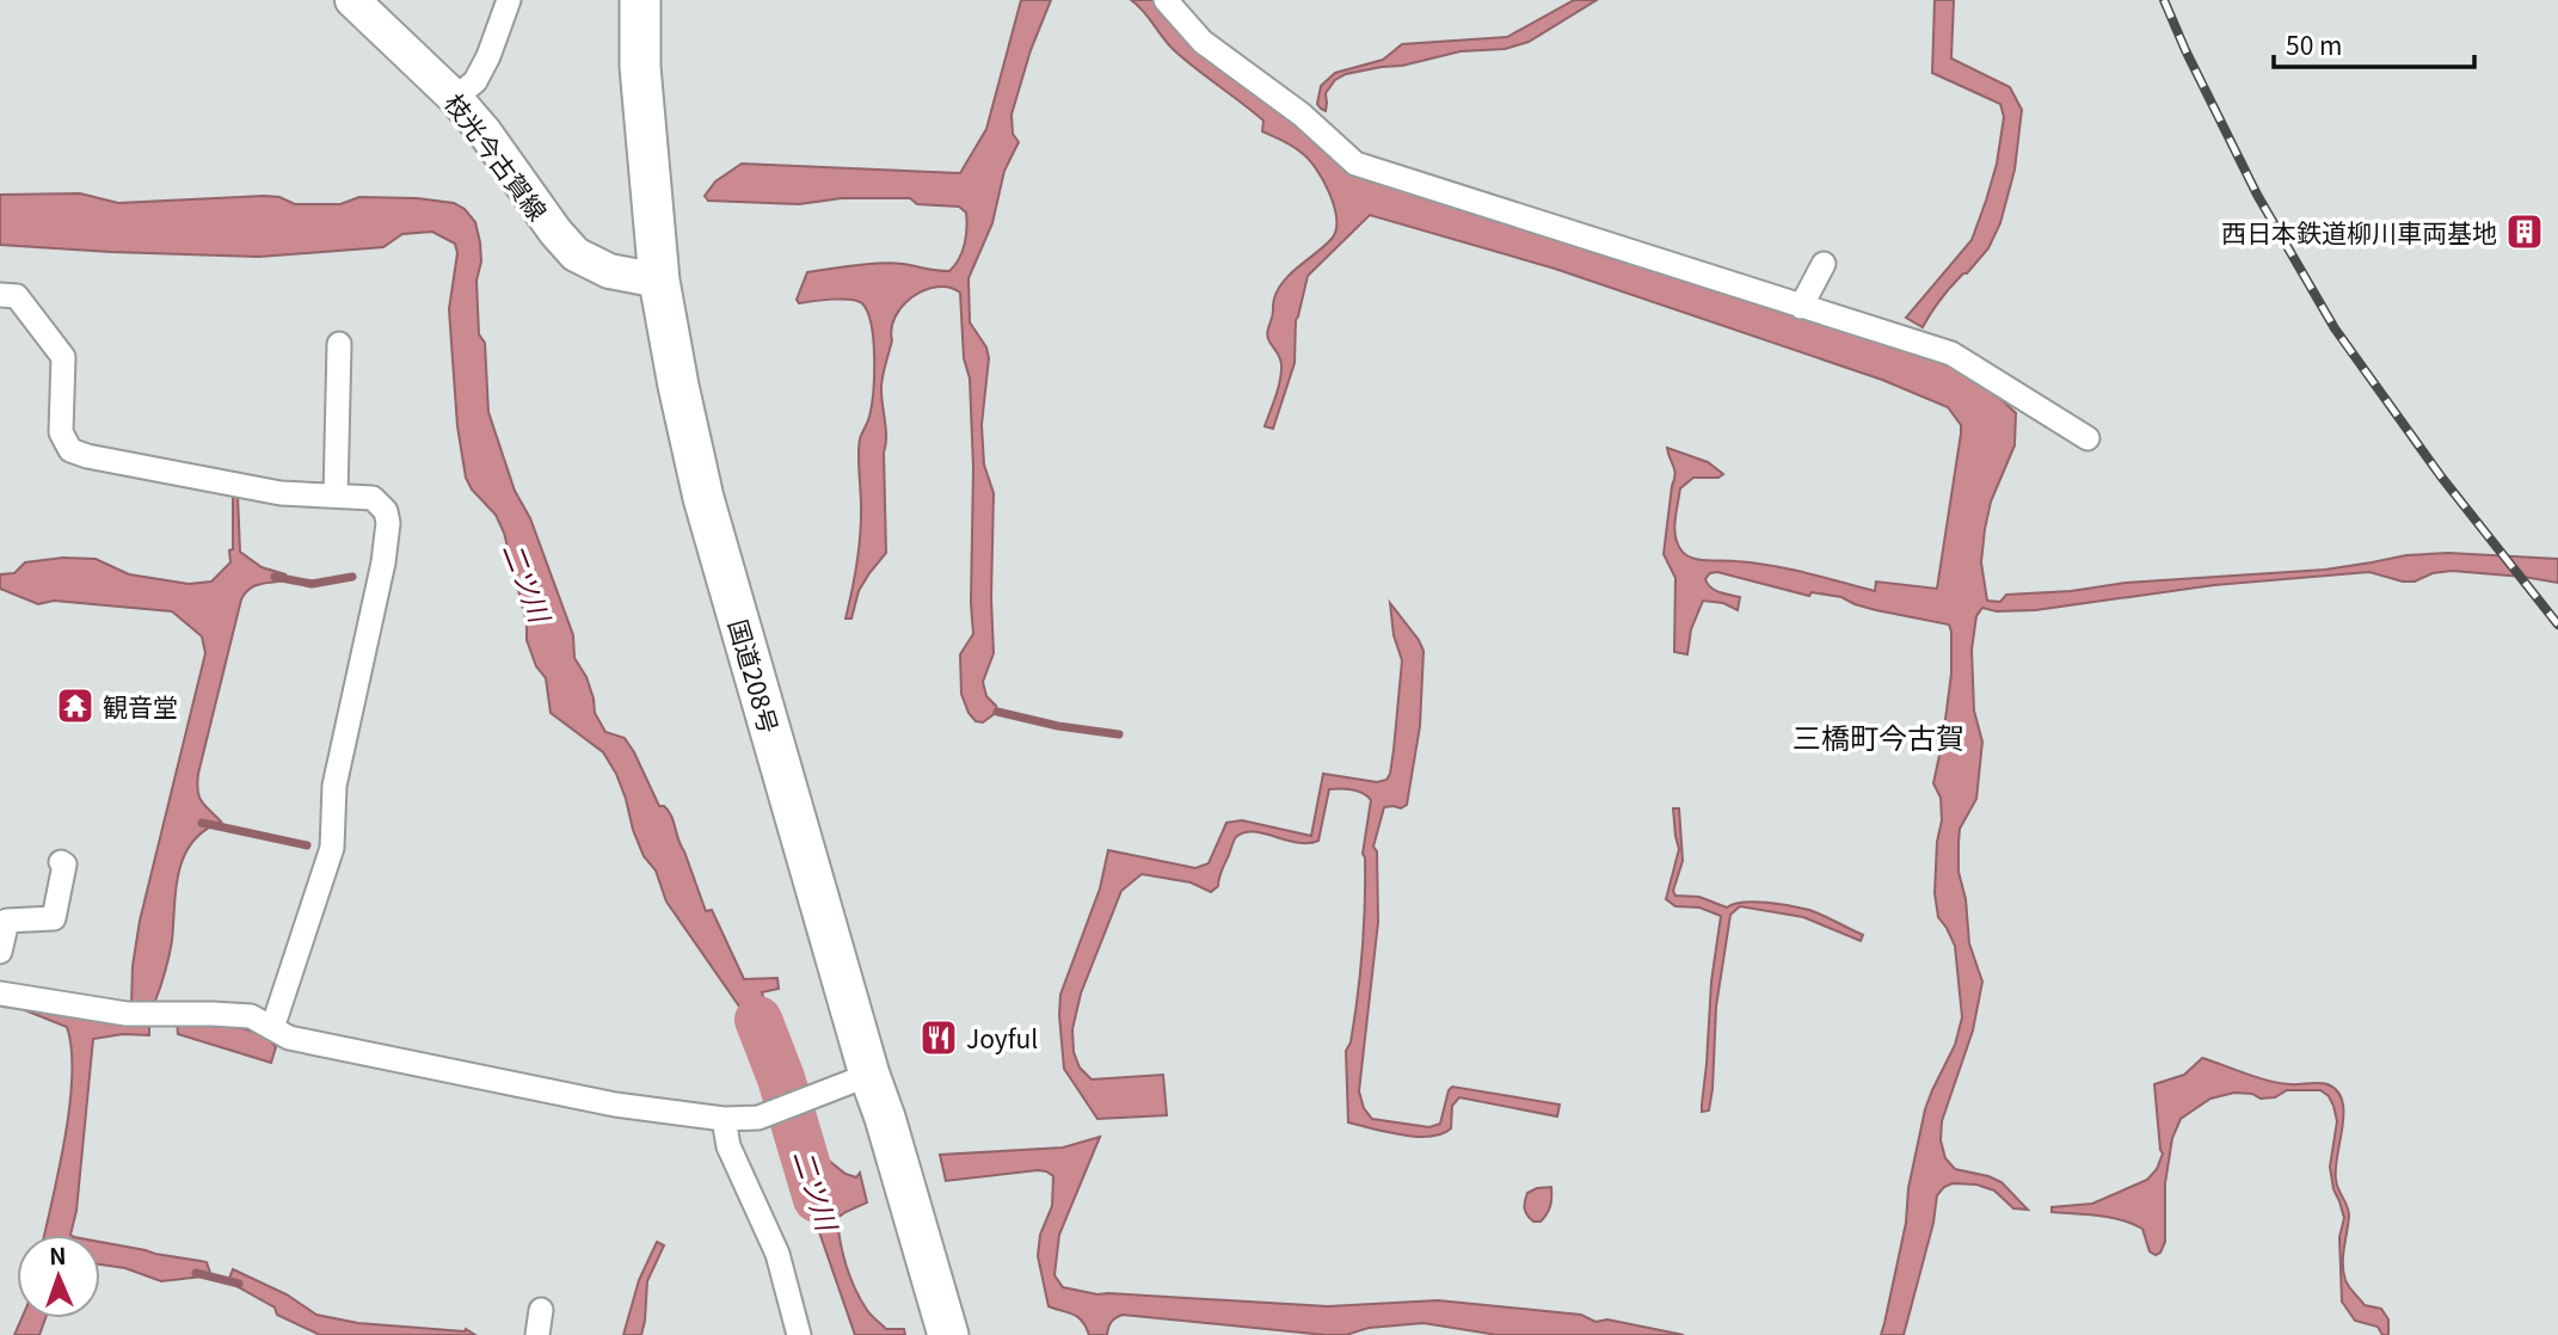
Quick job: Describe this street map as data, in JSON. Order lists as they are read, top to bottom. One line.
{"streets":{"highway":["国道208号"],"main road":["枝光今古賀線"]},"crossings":[["枝光今古賀線","国道208号"]],"districts":["三橋町今古賀"],"water":["二ツ川"],"places":{"building":["西日本鉄道柳川車両基地"],"temple":["観音堂"],"restaurant":["Joyful"]},"scale_bar":"50 m","north":"top"}
